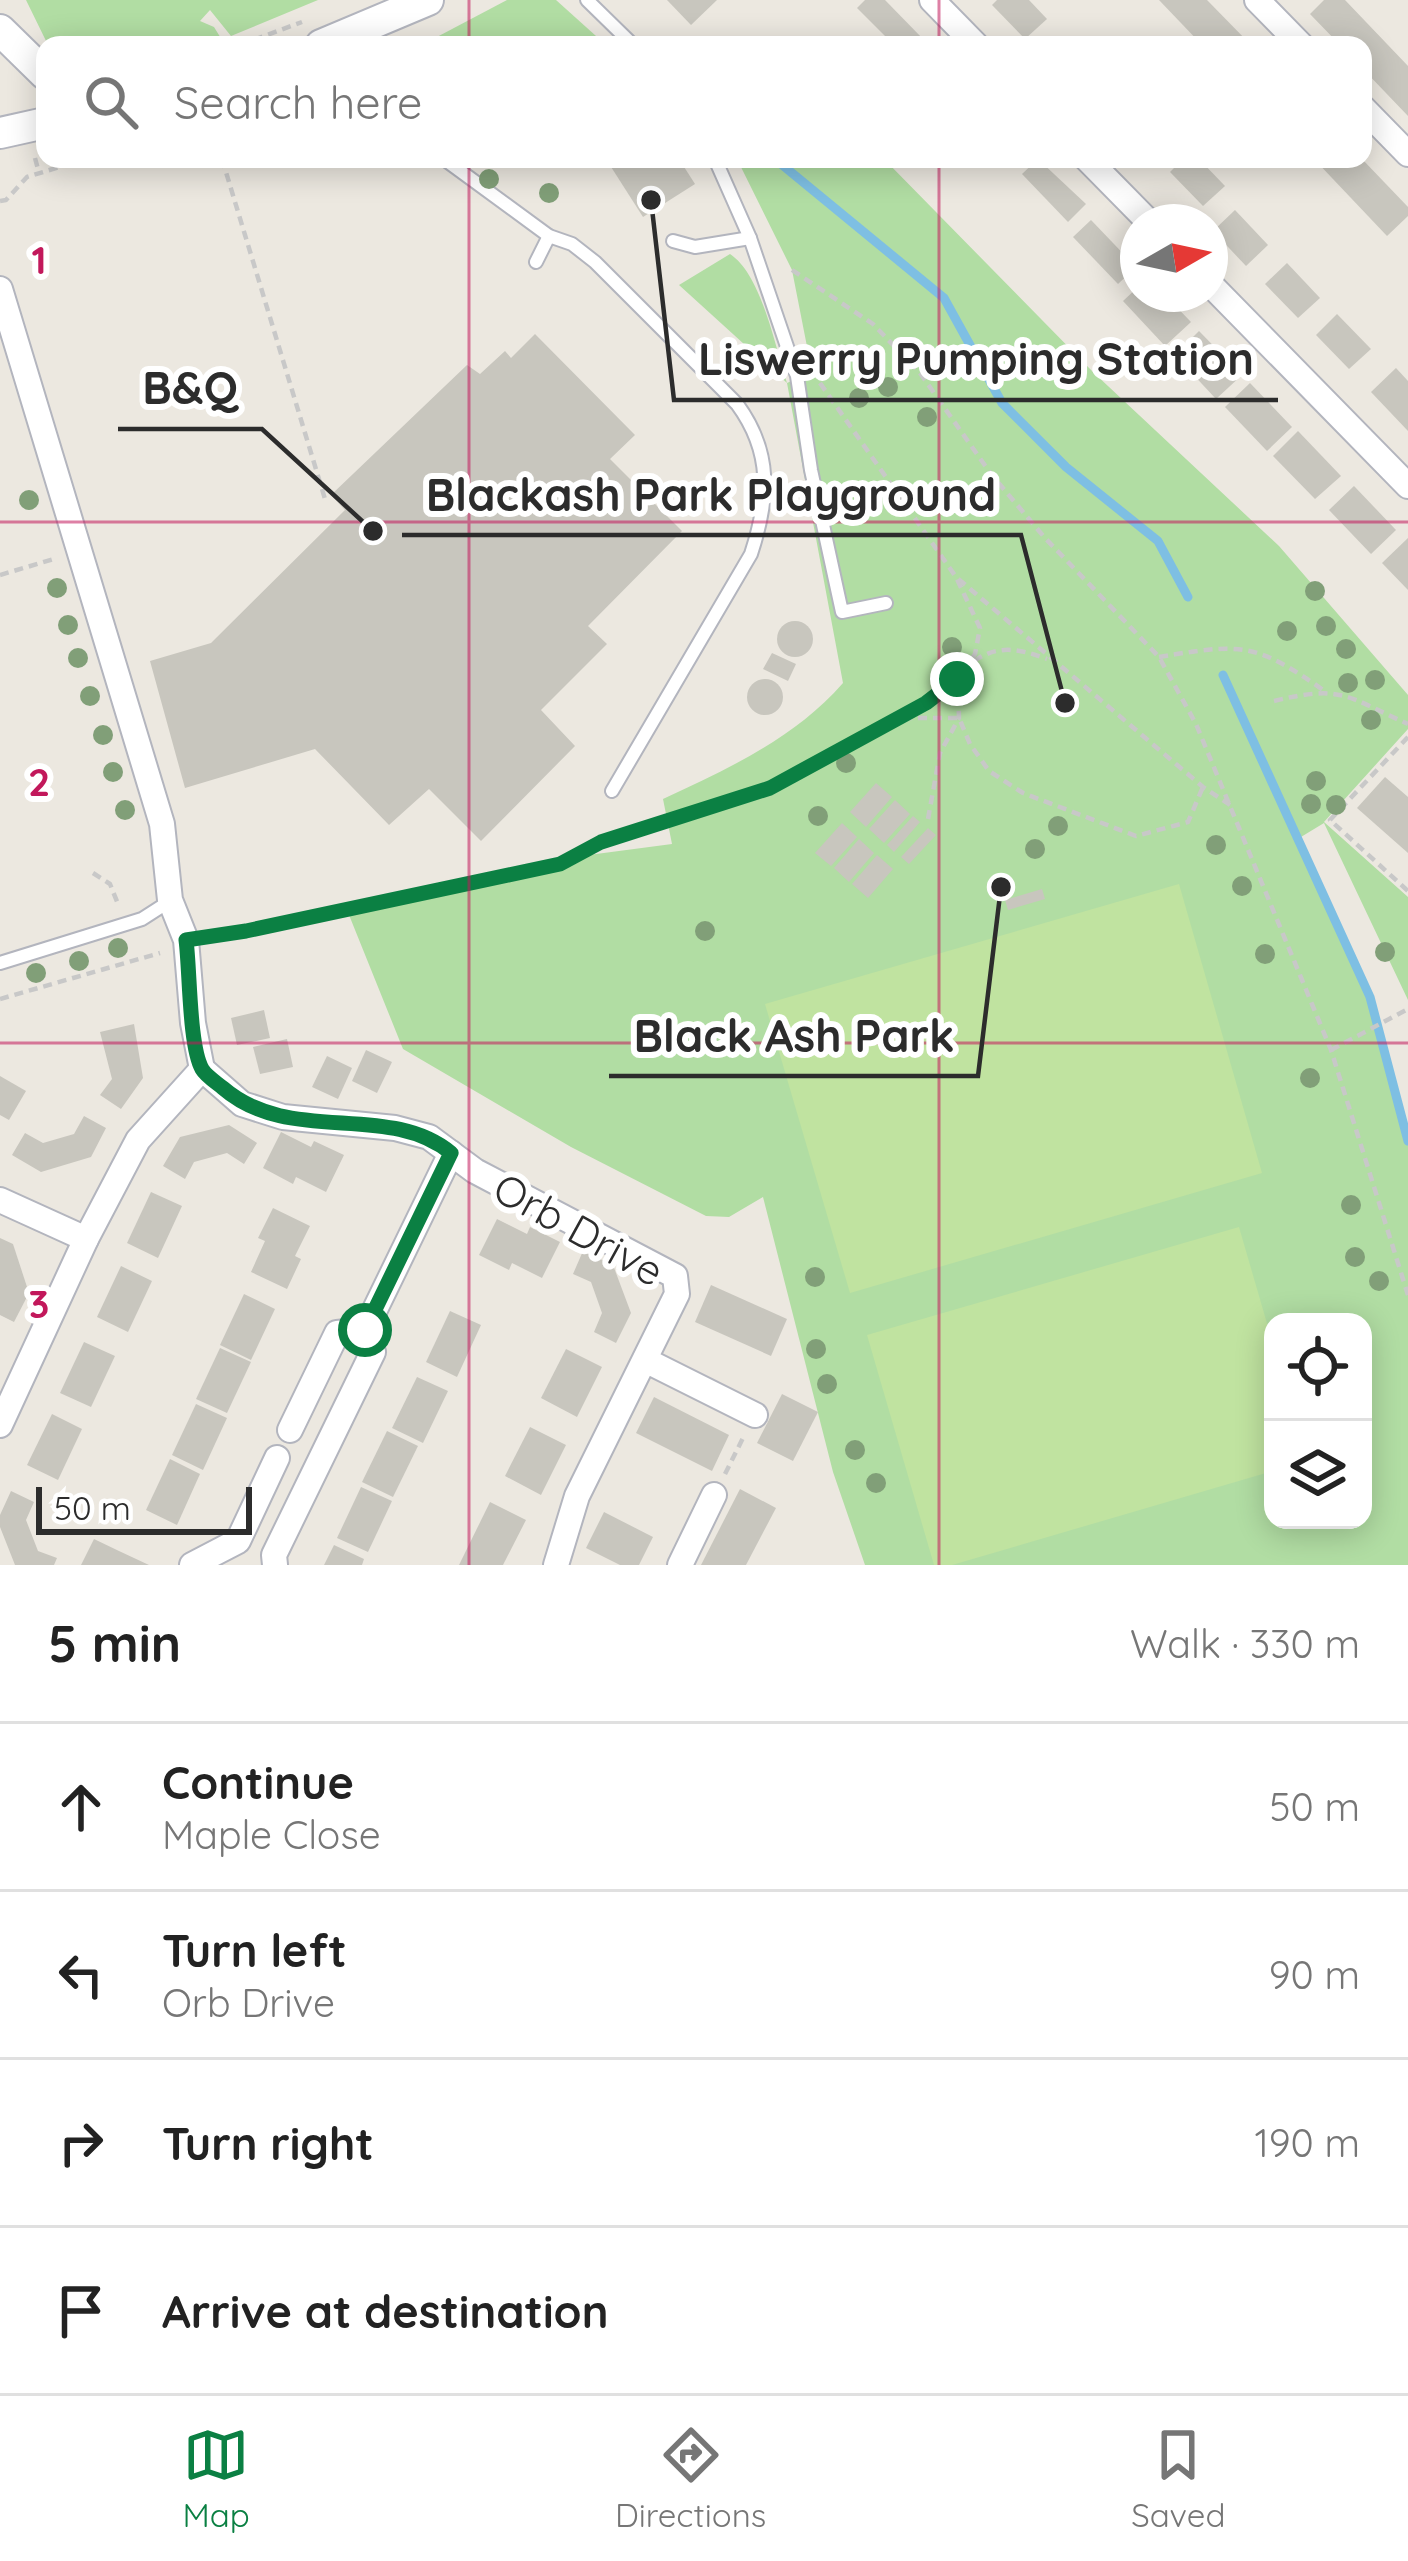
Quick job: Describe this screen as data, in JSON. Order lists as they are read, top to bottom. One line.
{"streets":{"street":["Orb Drive"]},"places":["Liswerry Pumping Station","B&Q","Blackash Park Playground","Black Ash Park"],"scale_bar":"50 m","north":"right","page":{"search":"Search here","scale":"50 m","heading":["5 min","Walk · 330 m"],"list":[["Continue","Maple Close","50 m"],["Turn left","Orb Drive","90 m"],["Turn right","190 m"],"Arrive at destination"],"nav":["Map","Directions","Saved"]},"grid":{"rows":["1","2","3"]}}
